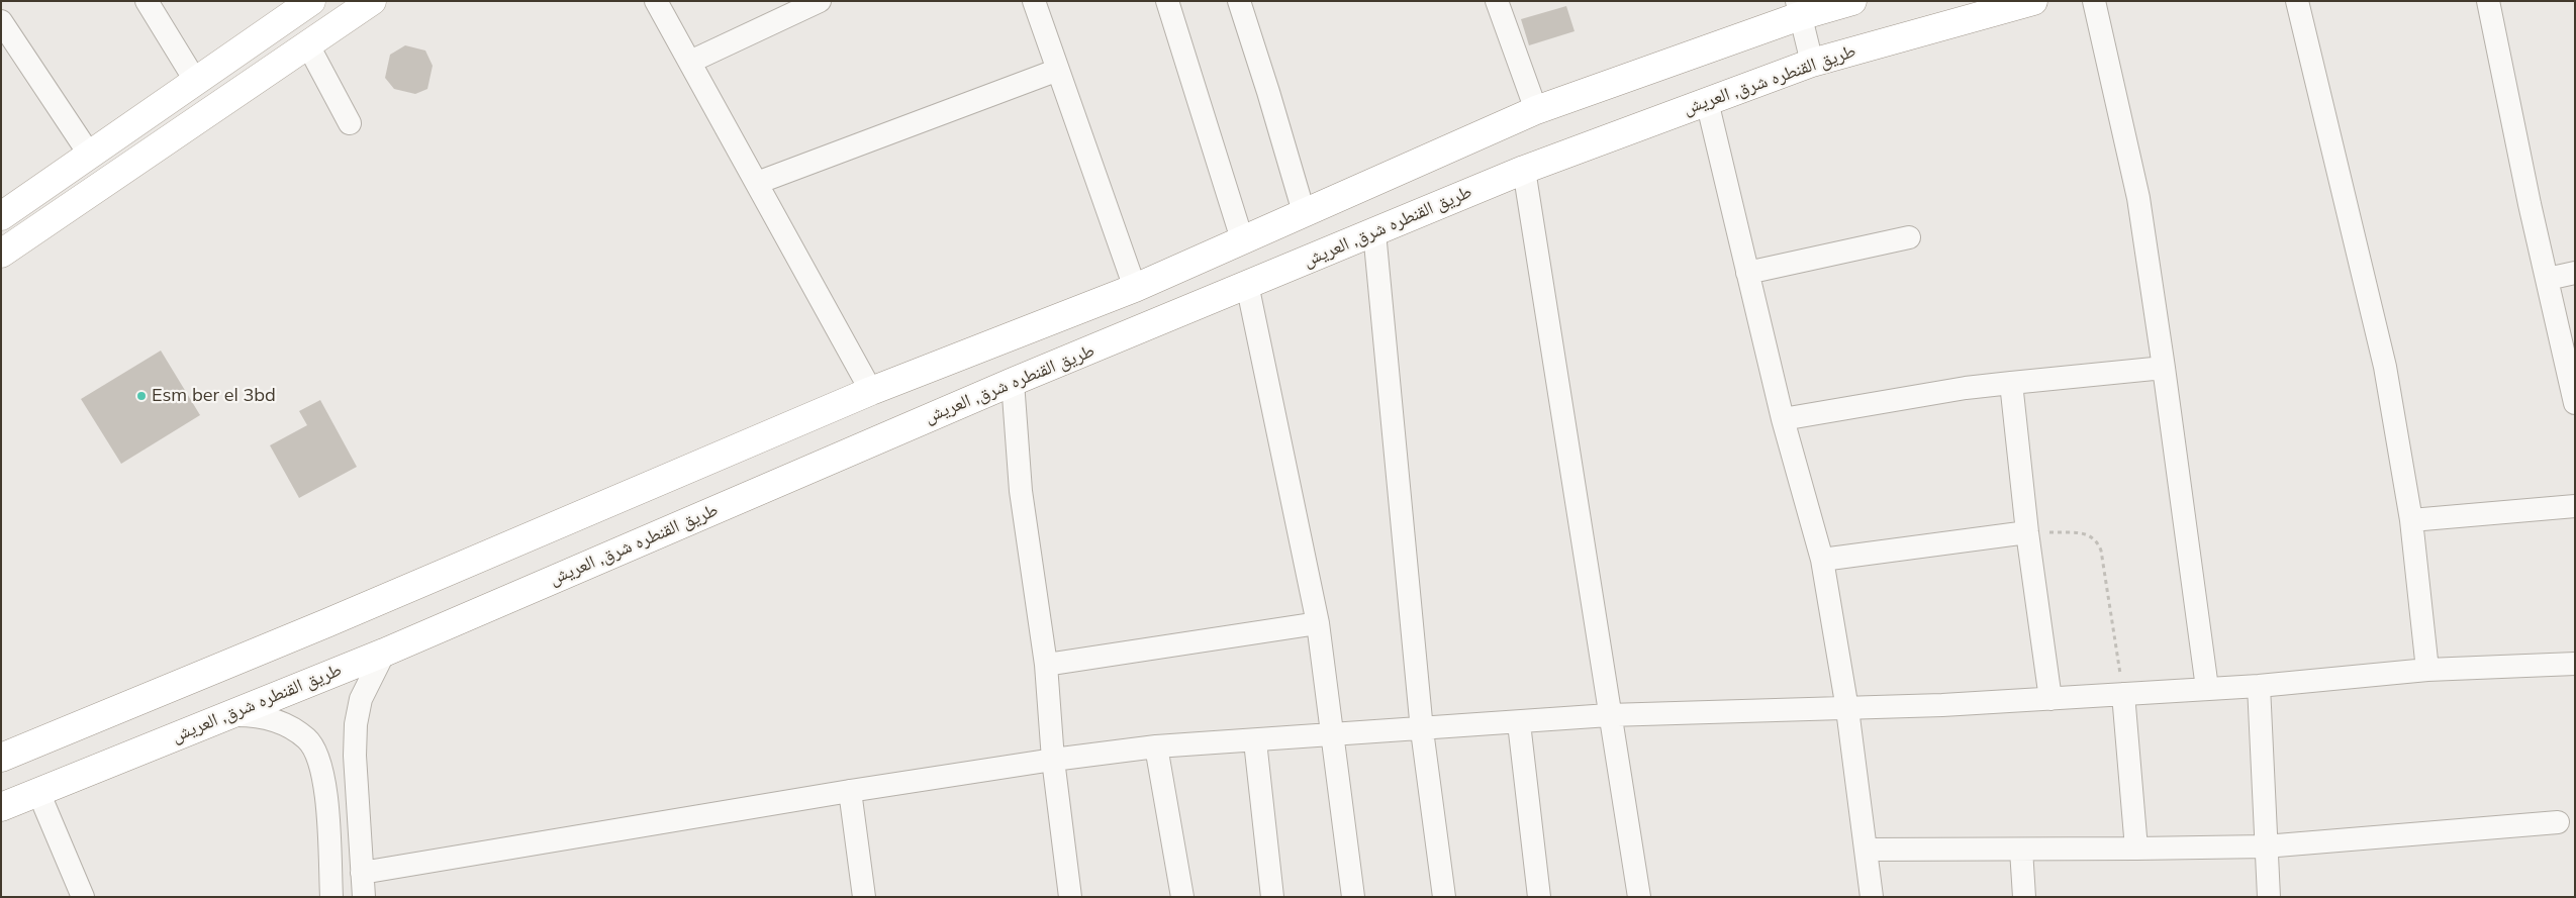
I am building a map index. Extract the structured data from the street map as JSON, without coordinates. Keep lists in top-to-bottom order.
{
  "streets": {
    "main road": ["طريق القنطره شرق, العريش"]
  },
  "places": ["Esm ber el 3bd"]
}
